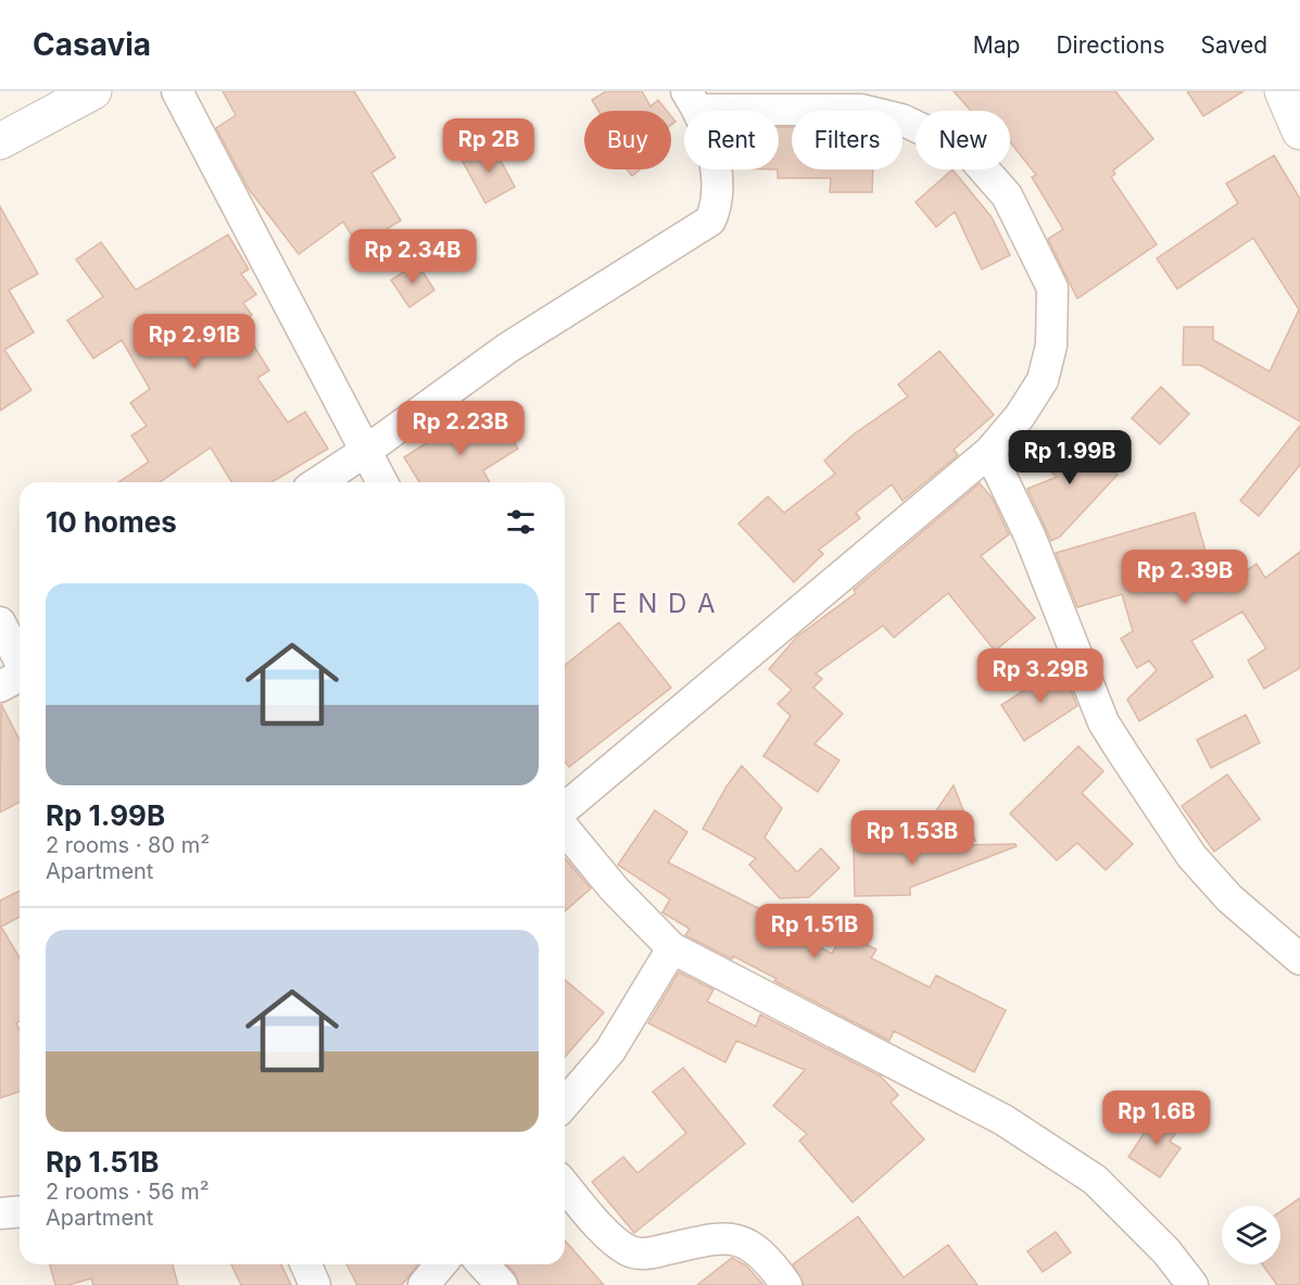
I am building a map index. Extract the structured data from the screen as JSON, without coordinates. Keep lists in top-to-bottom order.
{
  "districts": ["T E N D A"],
  "page": {
    "header": "Casavia",
    "nav": ["Map", "Directions", "Saved"],
    "chip": [
      "Buy",
      "Rent",
      "Filters",
      "New"
    ],
    "price": [
      "Rp 2B",
      "Rp 2.34B",
      "Rp 2.91B",
      "Rp 2.23B",
      "Rp 1.99B",
      "Rp 2.39B",
      "Rp 3.29B",
      "Rp 1.53B",
      "Rp 1.51B",
      "Rp 1.6B"
    ],
    "heading": "10 homes",
    "list": [
      {
        "name": "Rp 1.99B",
        "note": "2 rooms · 80 m² · Apartment"
      },
      {
        "name": "Rp 1.51B",
        "note": "2 rooms · 56 m² · Apartment"
      }
    ]
  }
}
